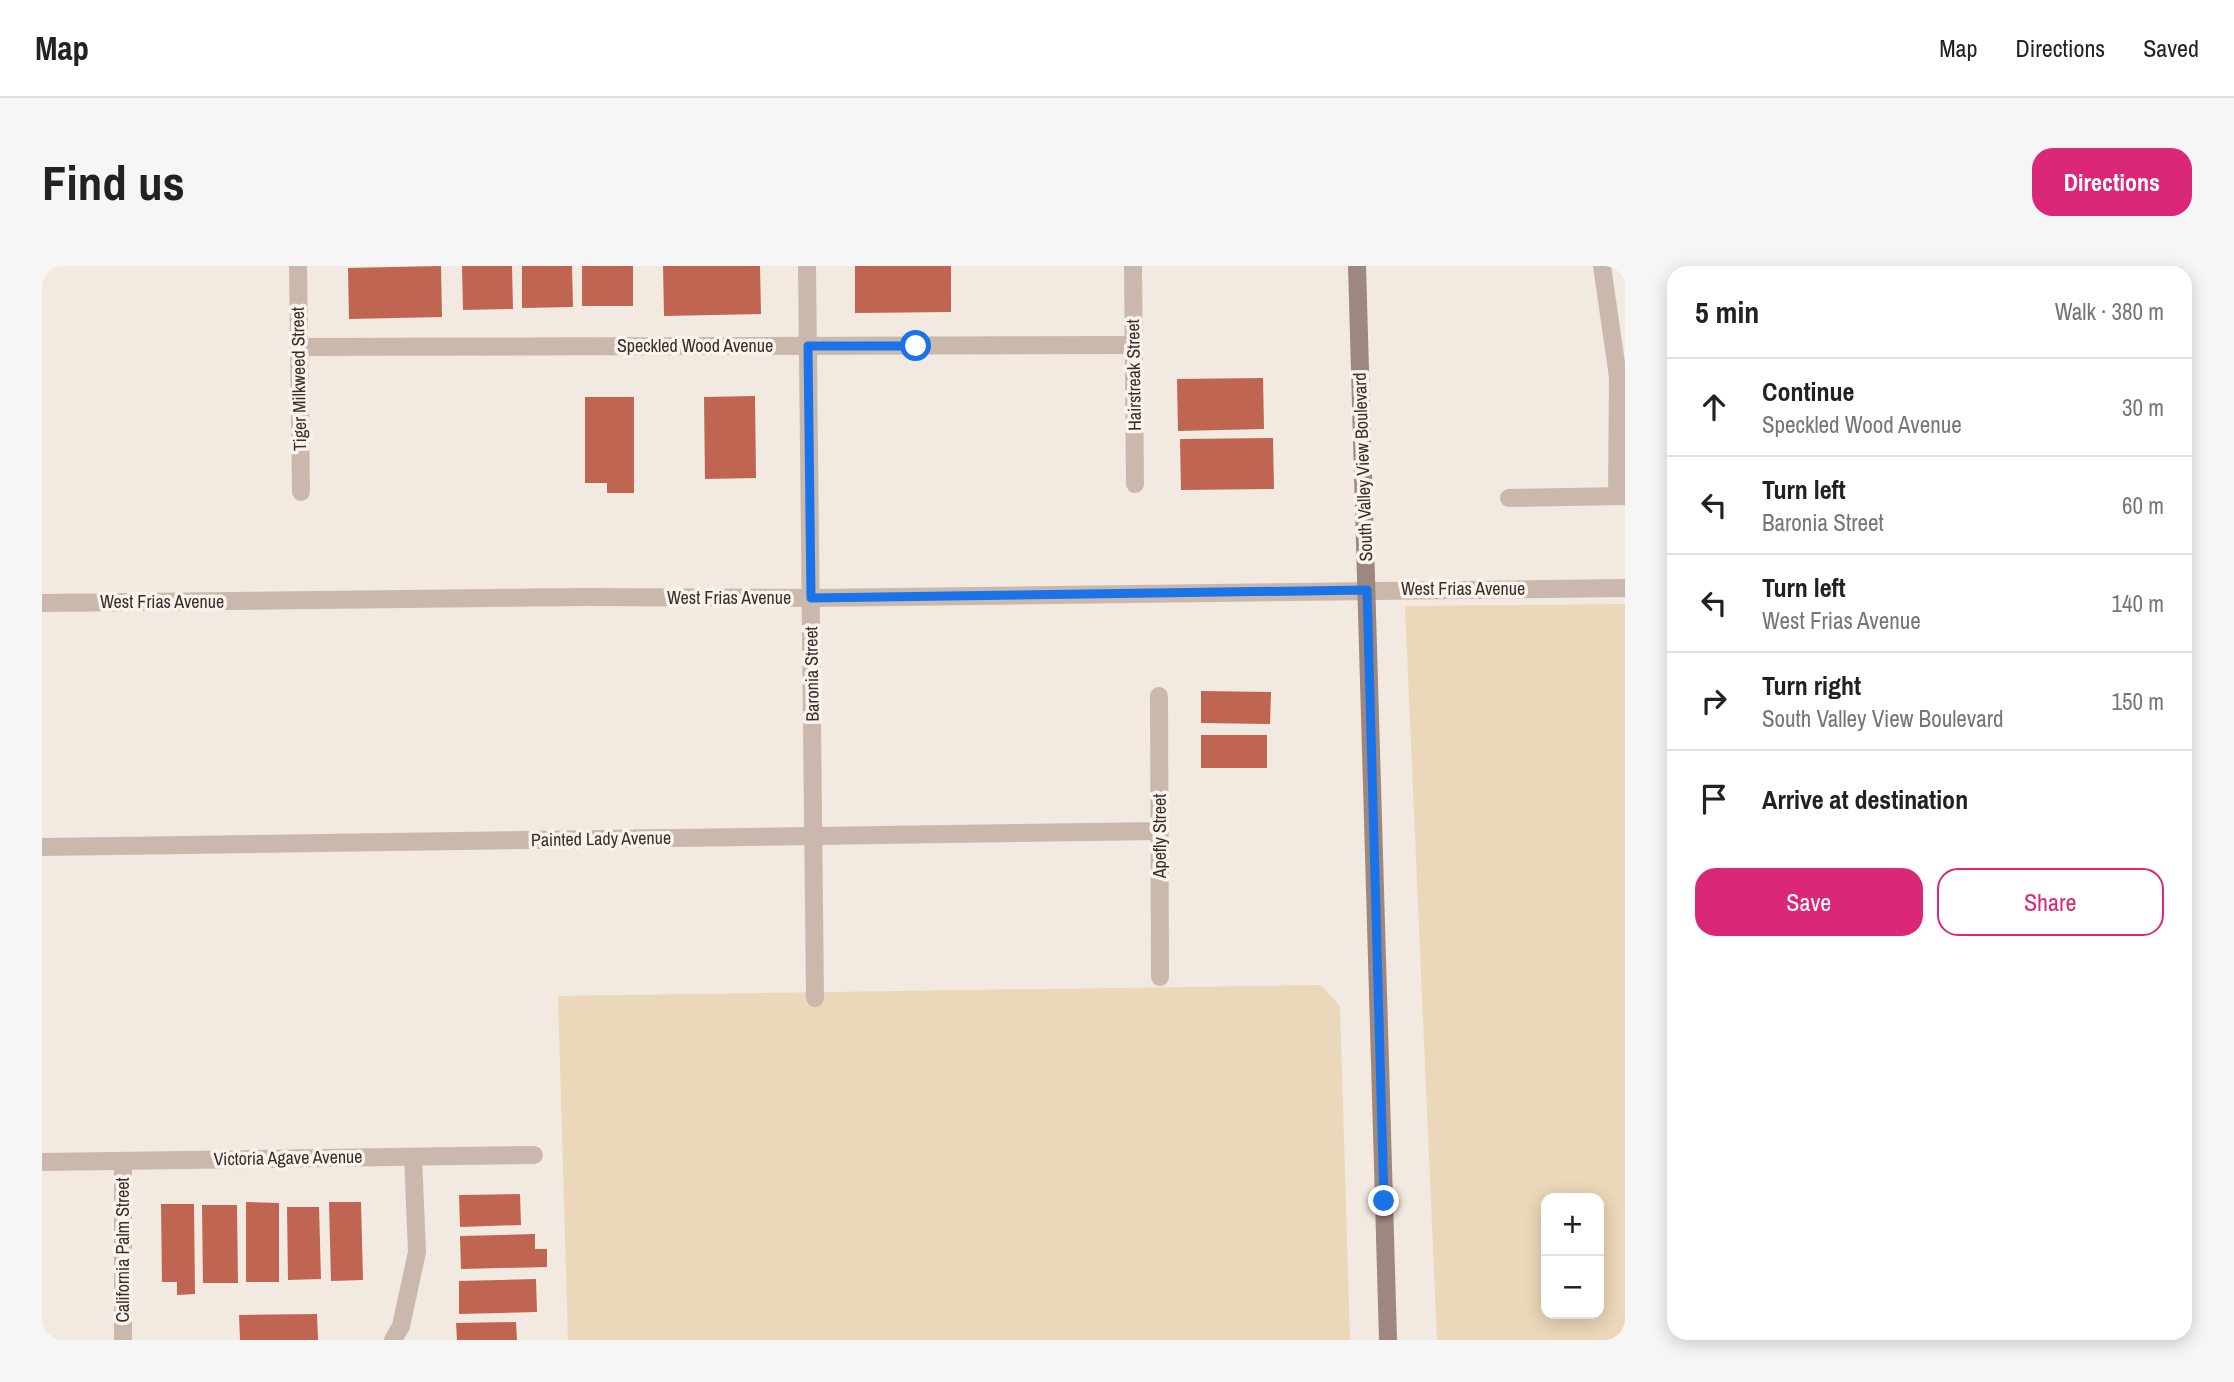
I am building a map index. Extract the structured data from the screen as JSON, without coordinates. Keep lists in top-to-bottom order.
{
  "streets": {
    "main road": ["South Valley View Boulevard"],
    "street": [
      "Speckled Wood Avenue",
      "Hairstreak Street",
      "Tiger Milkweed Street",
      "West Frias Avenue",
      "Baronia Street",
      "Apefly Street",
      "Painted Lady Avenue",
      "Victoria Agave Avenue",
      "California Palm Street"
    ]
  },
  "crossings": [
    ["Speckled Wood Avenue", "Hairstreak Street"],
    ["Speckled Wood Avenue", "Tiger Milkweed Street"],
    ["Speckled Wood Avenue", "Baronia Street"],
    ["South Valley View Boulevard", "West Frias Avenue"],
    ["West Frias Avenue", "Baronia Street"],
    ["Baronia Street", "Painted Lady Avenue"],
    ["Apefly Street", "Painted Lady Avenue"],
    ["Victoria Agave Avenue", "California Palm Street"]
  ],
  "page": {
    "header": "Map",
    "nav": ["Map", "Directions", "Saved"],
    "buttons": [
      "Directions",
      ["Save", "Share"]
    ],
    "title": "Find us",
    "heading": ["5 min", "Walk · 380 m"],
    "list": [
      ["Continue", "Speckled Wood Avenue", "30 m"],
      ["Turn left", "Baronia Street", "60 m"],
      ["Turn left", "West Frias Avenue", "140 m"],
      ["Turn right", "South Valley View Boulevard", "150 m"],
      "Arrive at destination"
    ],
    "map_buttons": ["+", "−"]
  }
}
